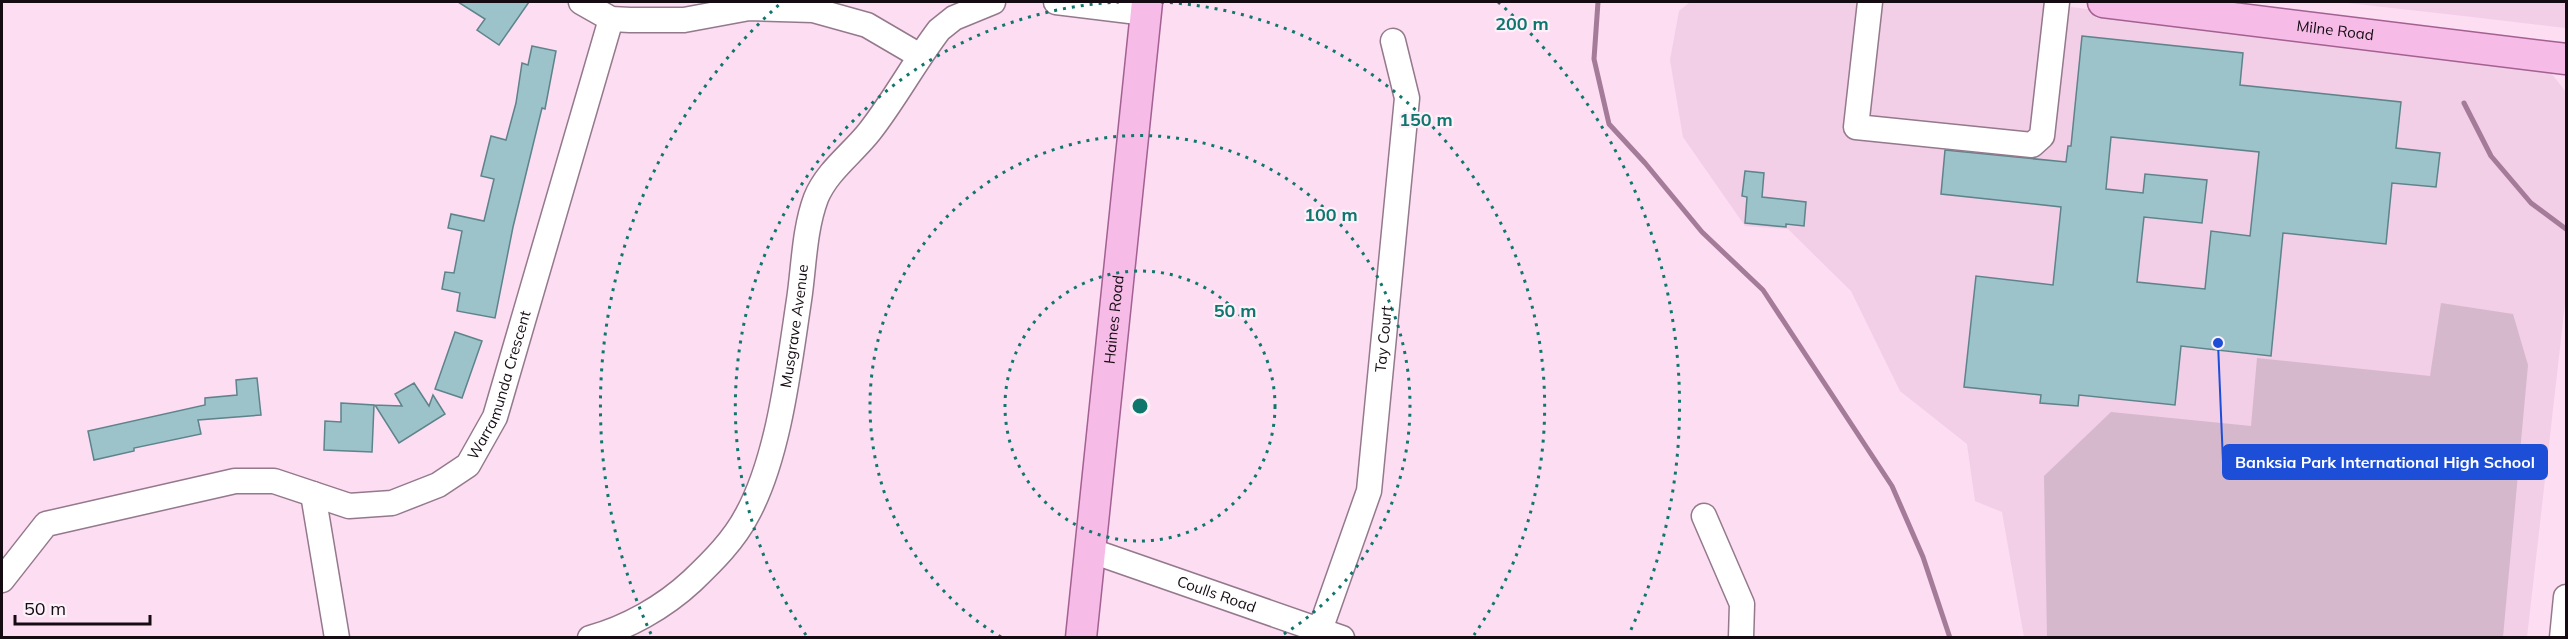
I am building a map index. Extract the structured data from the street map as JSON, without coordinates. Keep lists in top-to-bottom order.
{
  "streets": {
    "main road": ["Milne Road", "Haines Road"],
    "street": [
      "Musgrave Avenue",
      "Tay Court",
      "Warramunda Crescent",
      "Coulls Road"
    ]
  },
  "crossings": [
    ["Haines Road", "Coulls Road"],
    ["Tay Court", "Coulls Road"]
  ],
  "places": ["Banksia Park International High School"],
  "scale_bar": "50 m",
  "rings": [
    "200 m",
    "150 m",
    "100 m",
    "50 m"
  ]
}
